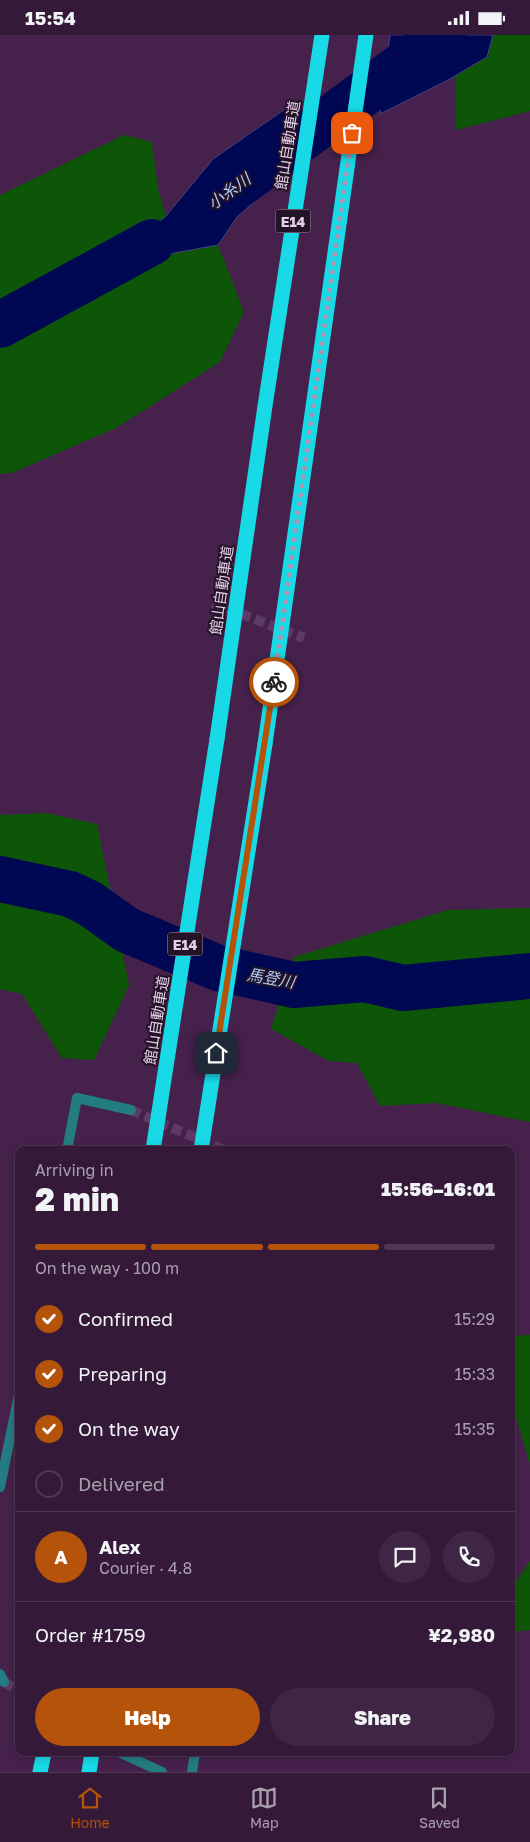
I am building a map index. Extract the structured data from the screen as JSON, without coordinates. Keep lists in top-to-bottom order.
{
  "streets": {
    "highway": ["館山自動車道", "E14"]
  },
  "water": ["小糸川", "馬登川"],
  "page": {
    "status": "15:54",
    "heading": ["2 min", "Arriving in", "15:56–16:01"],
    "panel": [
      "Alex",
      "Courier · 4.8",
      "Order #1759",
      "¥2,980"
    ],
    "bar": "On the way · 100 m",
    "list": [
      ["Confirmed", "15:29"],
      ["Preparing", "15:33"],
      ["On the way", "15:35"],
      "Delivered"
    ],
    "round": "A",
    "buttons": ["Help", "Share"],
    "tabs": ["Home", "Map", "Saved"]
  }
}
